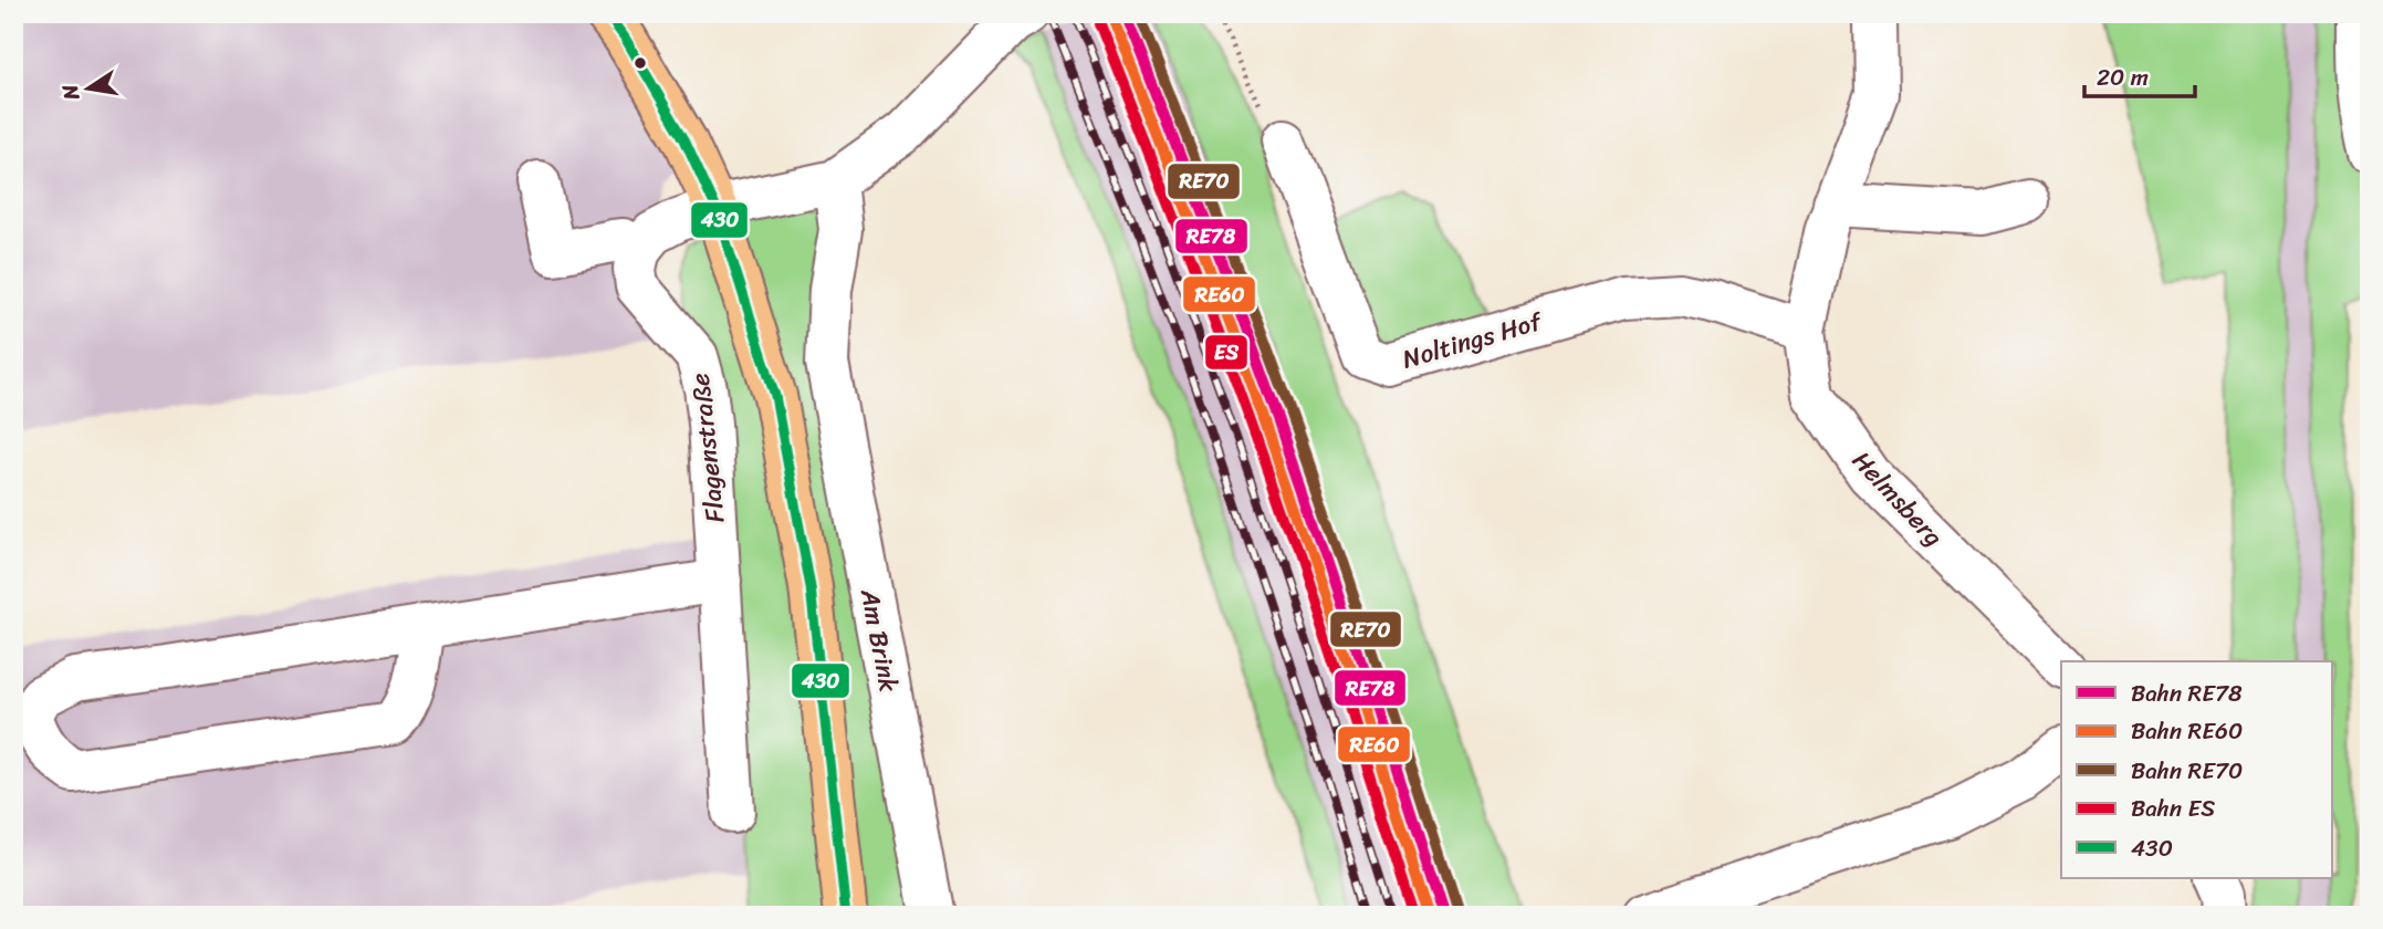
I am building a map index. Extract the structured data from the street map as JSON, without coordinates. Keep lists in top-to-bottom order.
{
  "streets": {
    "street": [
      "Noltings Hof",
      "Flagenstraße",
      "Helmsberg",
      "Am Brink"
    ]
  },
  "crossings": [
    ["Noltings Hof", "Helmsberg"]
  ],
  "lines": [
    "rail line RE78",
    "rail line RE70",
    "transit line 430",
    "rail line RE60",
    "rail line ES"
  ],
  "legend": [
    "Bahn RE78",
    "Bahn RE60",
    "Bahn RE70",
    "Bahn ES",
    "430"
  ],
  "scale_bar": "20 m",
  "north": "left"
}
